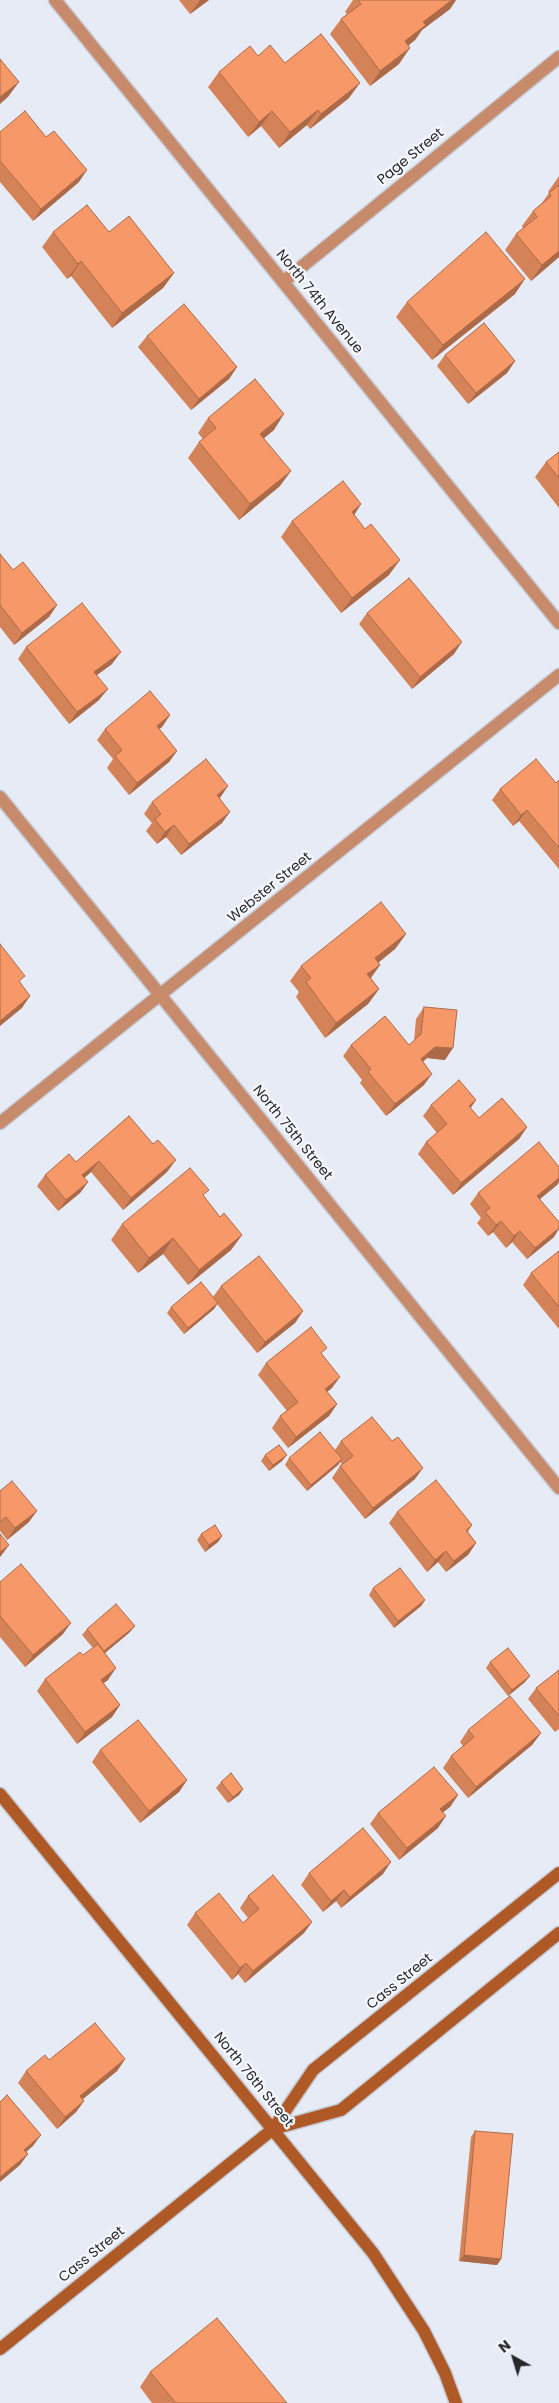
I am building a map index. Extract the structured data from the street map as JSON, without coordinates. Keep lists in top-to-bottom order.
{
  "streets": {
    "main road": ["Cass Street", "North 76th Street"],
    "street": [
      "Page Street",
      "North 74th Avenue",
      "Webster Street",
      "North 75th Street"
    ]
  },
  "crossings": [
    ["Page Street", "North 74th Avenue"],
    ["Webster Street", "North 75th Street"],
    ["Cass Street", "North 76th Street"]
  ],
  "north": "top left"
}
